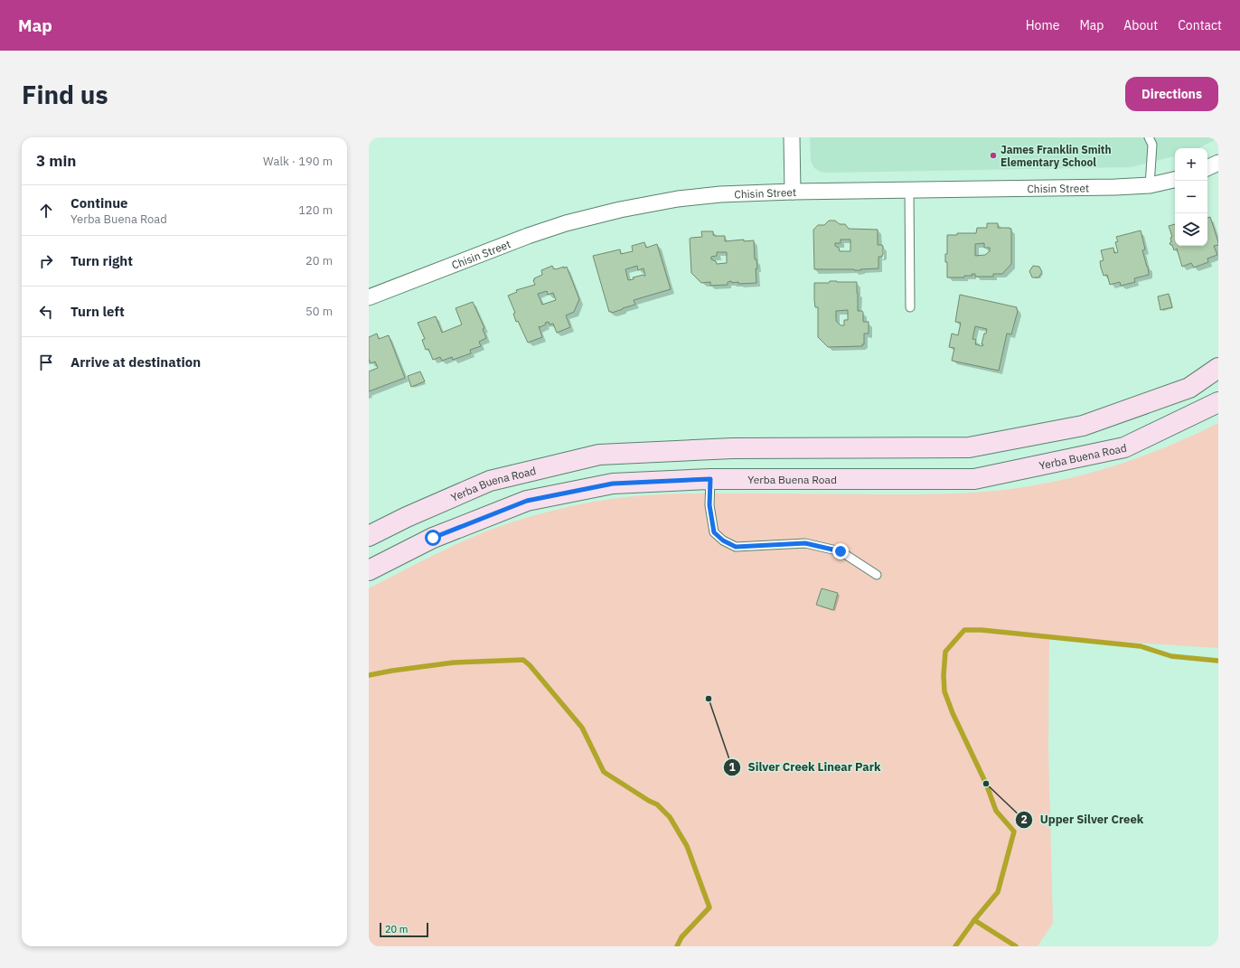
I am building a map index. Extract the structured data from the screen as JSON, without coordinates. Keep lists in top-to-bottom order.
{
  "streets": {
    "main road": ["Yerba Buena Road"],
    "street": ["Chisin Street"]
  },
  "places": ["James Franklin Smith Elementary School", "Silver Creek Linear Park", "Upper Silver Creek"],
  "scale_bar": "20 m",
  "page": {
    "header": "Map",
    "nav": [
      "Home",
      "Map",
      "About",
      "Contact"
    ],
    "buttons": "Directions",
    "title": "Find us",
    "heading": ["3 min", "Walk · 190 m"],
    "map_buttons": ["+", "−"],
    "list": [
      ["Continue", "Yerba Buena Road", "120 m"],
      ["Turn right", "20 m"],
      ["Turn left", "50 m"],
      "Arrive at destination"
    ],
    "scale": "20 m"
  }
}
